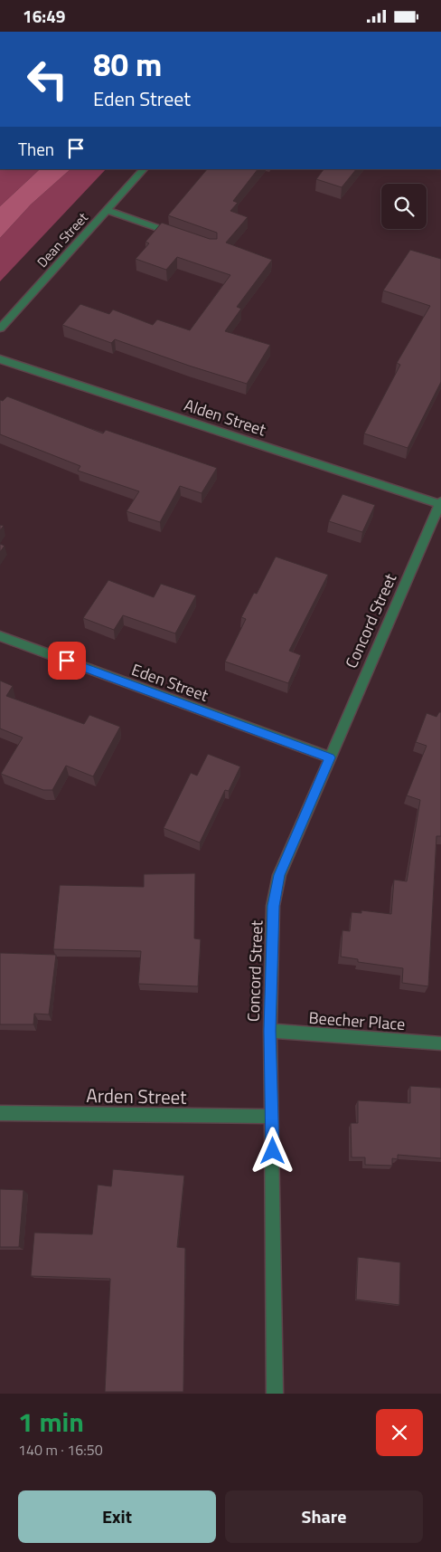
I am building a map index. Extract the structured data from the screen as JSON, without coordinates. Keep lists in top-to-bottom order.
{
  "streets": {
    "street": [
      "Dean Street",
      "Alden Street",
      "Concord Street",
      "Eden Street",
      "Beecher Place",
      "Arden Street"
    ]
  },
  "crossings": [
    ["Alden Street", "Concord Street"],
    ["Concord Street", "Eden Street"],
    ["Concord Street", "Beecher Place"],
    ["Concord Street", "Arden Street"]
  ],
  "page": {
    "status": "16:49",
    "turn": ["80 m", "Eden Street"],
    "then": "Then",
    "heading": ["1 min", "140 m · 16:50"],
    "buttons": ["Exit", "Share"]
  }
}
